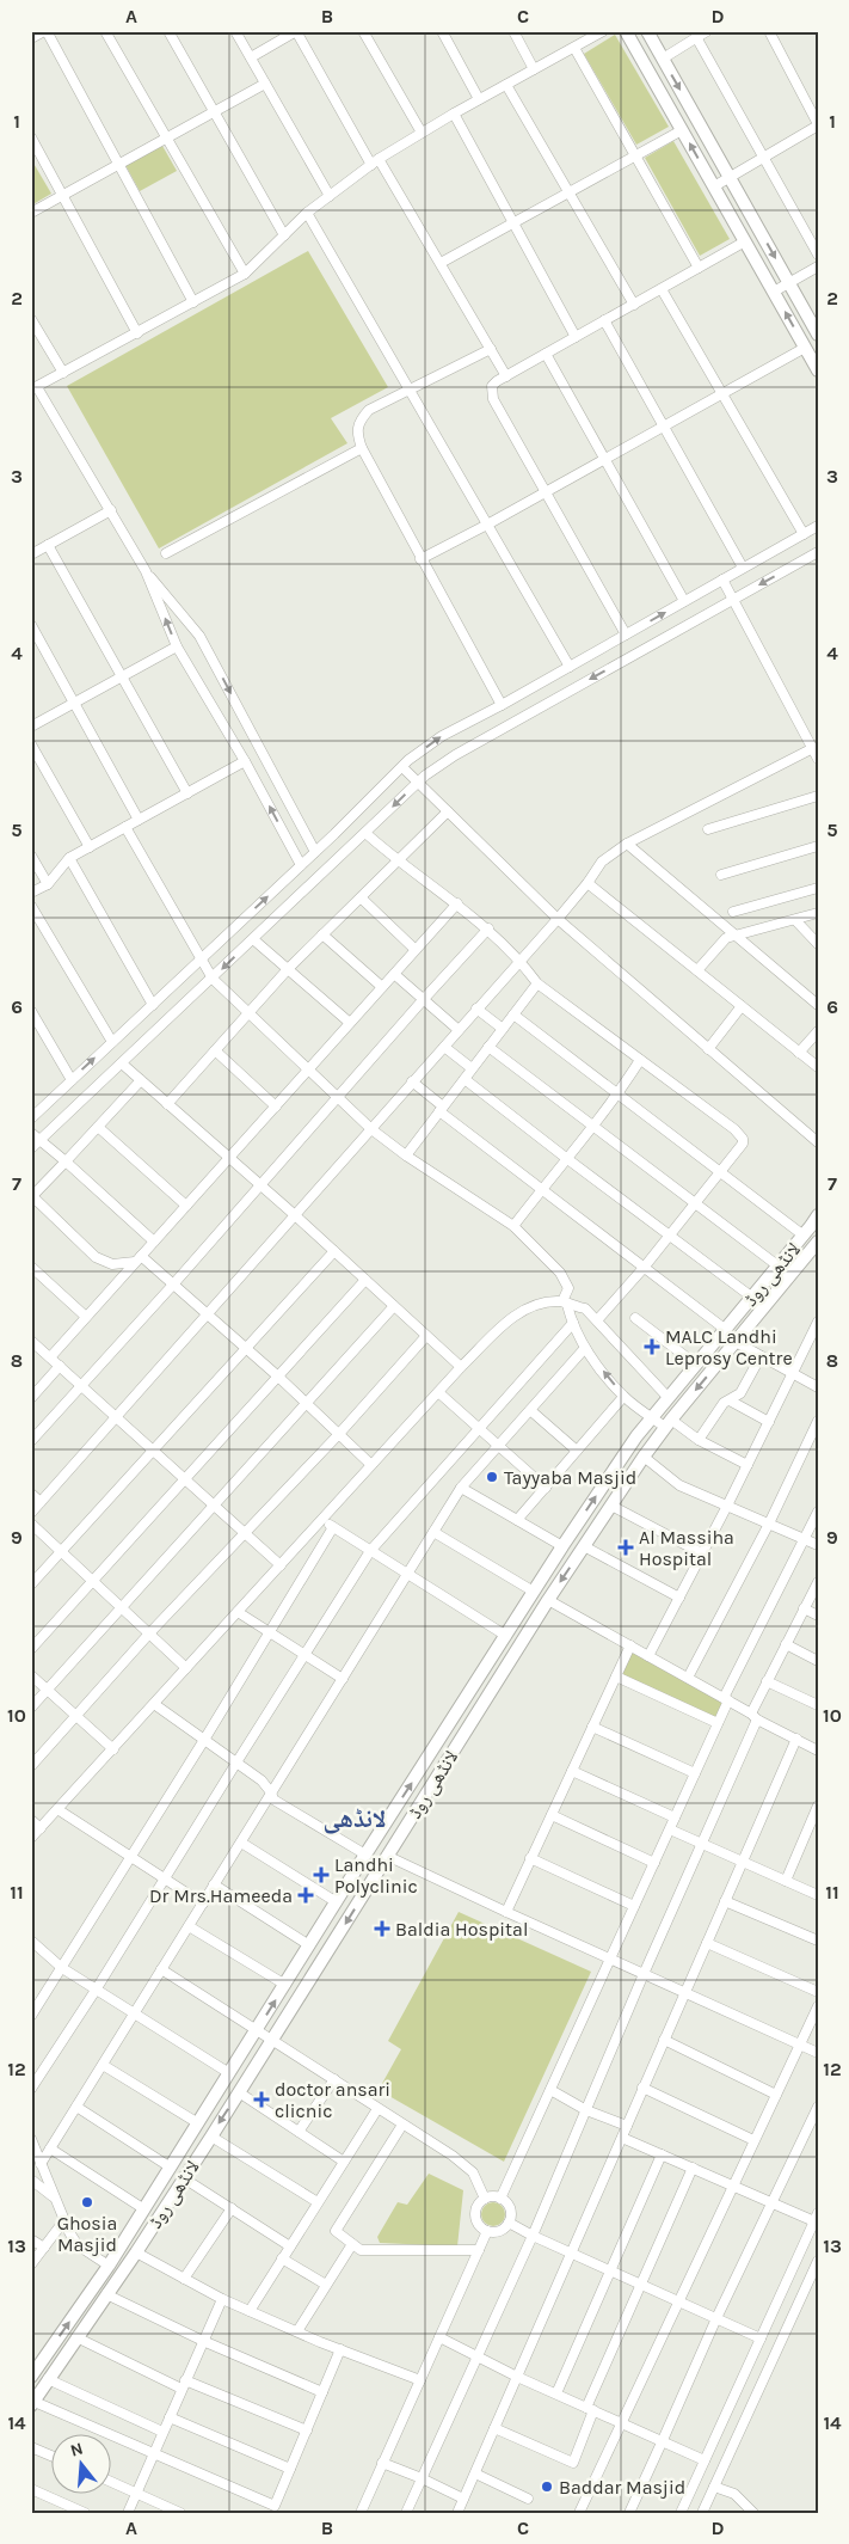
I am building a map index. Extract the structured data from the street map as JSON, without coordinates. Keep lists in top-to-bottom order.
{
  "streets": {
    "main road": ["لانڈھی روڈ"]
  },
  "districts": ["لانڈھی"],
  "places": {
    "health": [
      "MALC Landhi Leprosy Centre",
      "Al Massiha Hospital",
      "Landhi Polyclinic",
      "Dr Mrs.Hameeda",
      "Baldia Hospital",
      "doctor ansari clicnic"
    ],
    "other": ["Tayyaba Masjid", "Ghosia Masjid", "Baddar Masjid"]
  },
  "north": "top",
  "grid": {
    "columns": [
      "A",
      "B",
      "C",
      "D"
    ],
    "rows": [
      "1",
      "2",
      "3",
      "4",
      "5",
      "6",
      "7",
      "8",
      "9",
      "10",
      "11",
      "12",
      "13",
      "14"
    ]
  }
}
